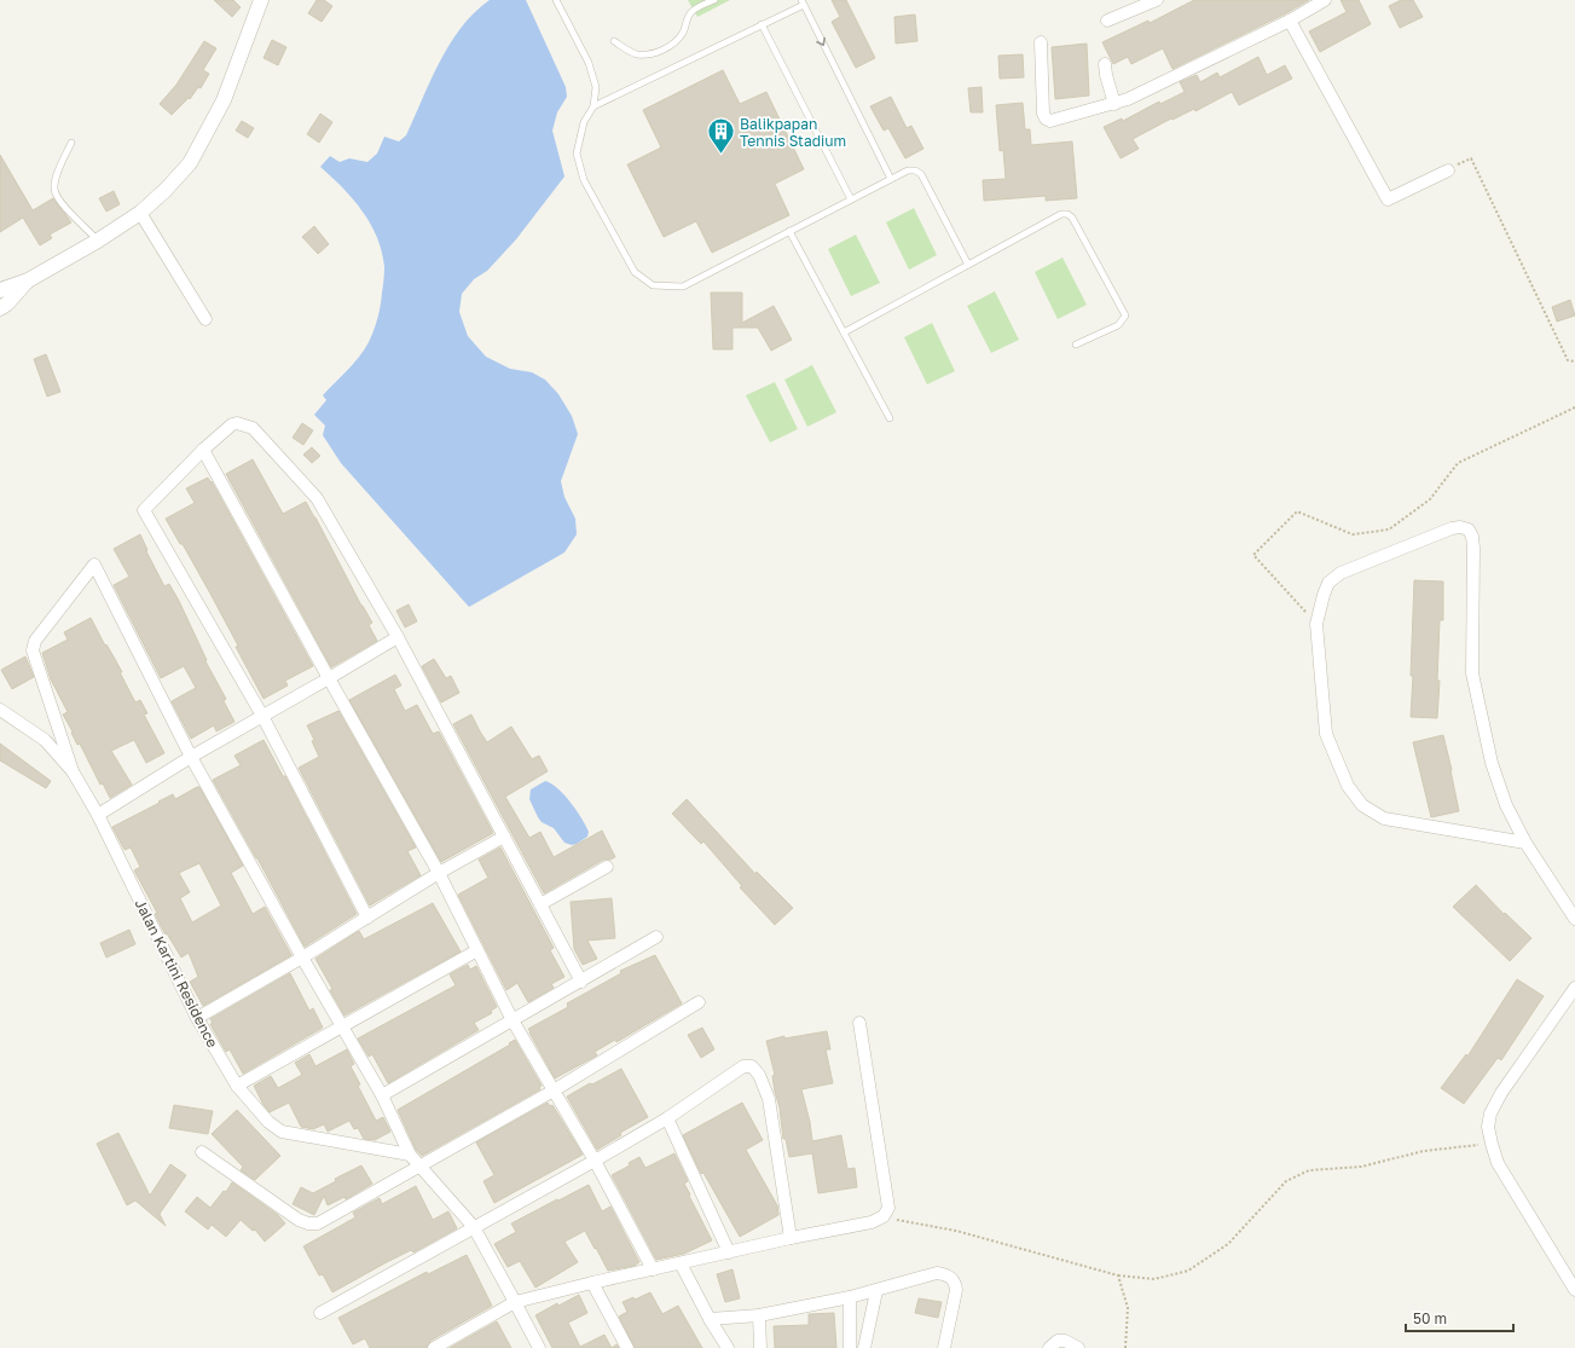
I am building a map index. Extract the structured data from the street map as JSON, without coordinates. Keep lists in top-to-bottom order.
{
  "streets": {
    "street": ["Jalan Kartini Residence"]
  },
  "places": {
    "building": ["Balikpapan Tennis Stadium"]
  },
  "scale_bar": "50 m"
}
